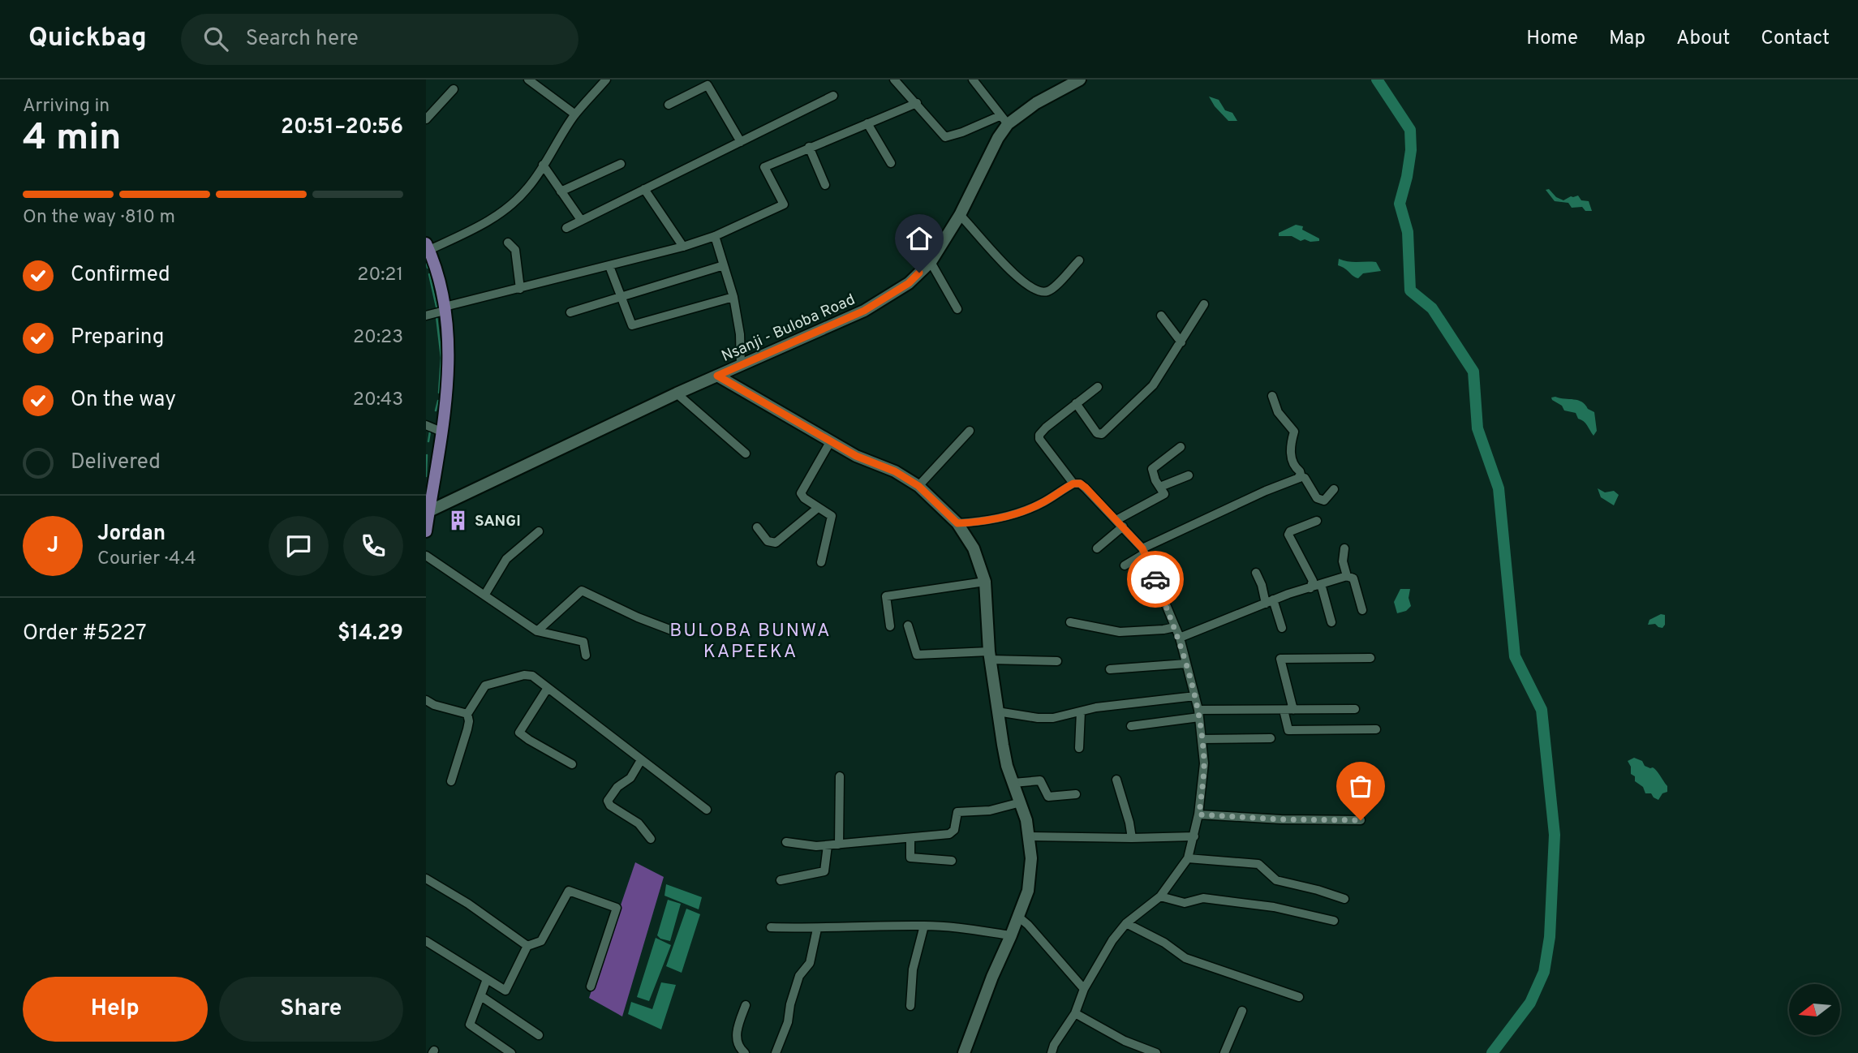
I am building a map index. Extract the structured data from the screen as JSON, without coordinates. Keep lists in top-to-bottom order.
{
  "streets": {
    "street": ["Nsanji - Buloba Road"]
  },
  "districts": ["BULOBA BUNWA KAPEEKA"],
  "places": {
    "building": ["SANGI"]
  },
  "north": "left",
  "page": {
    "header": "Quickbag",
    "search": "Search here",
    "nav": [
      "Home",
      "Map",
      "About",
      "Contact"
    ],
    "heading": ["4 min", "Arriving in", "20:51–20:56"],
    "panel": [
      "Jordan",
      "Courier · 4.4",
      "Order #5227",
      "$14.29"
    ],
    "bar": "On the way · 810 m",
    "list": [
      ["Confirmed", "20:21"],
      ["Preparing", "20:23"],
      ["On the way", "20:43"],
      "Delivered"
    ],
    "round": "J",
    "buttons": ["Help", "Share"]
  }
}
